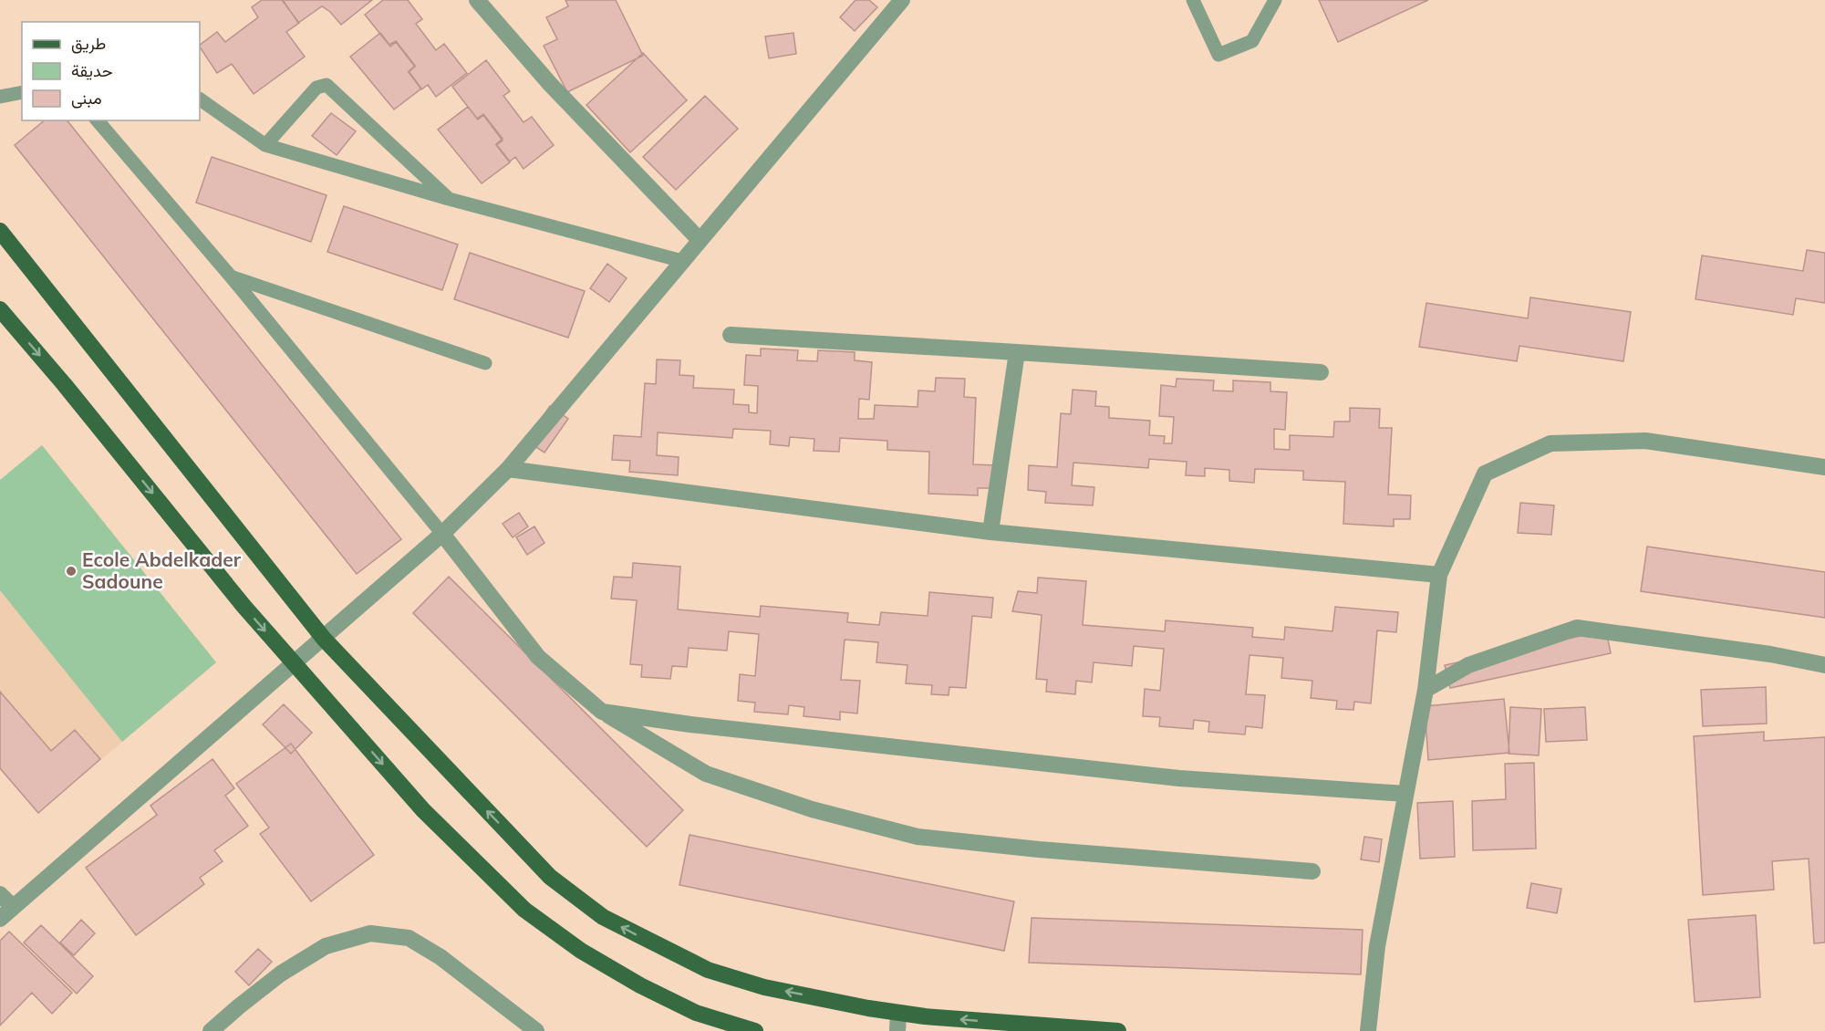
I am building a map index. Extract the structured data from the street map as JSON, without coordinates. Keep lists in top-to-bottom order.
{
  "places": ["Ecole Abdelkader Sadoune"],
  "legend": ["طريق", "حديقة", "مبنى"]
}
